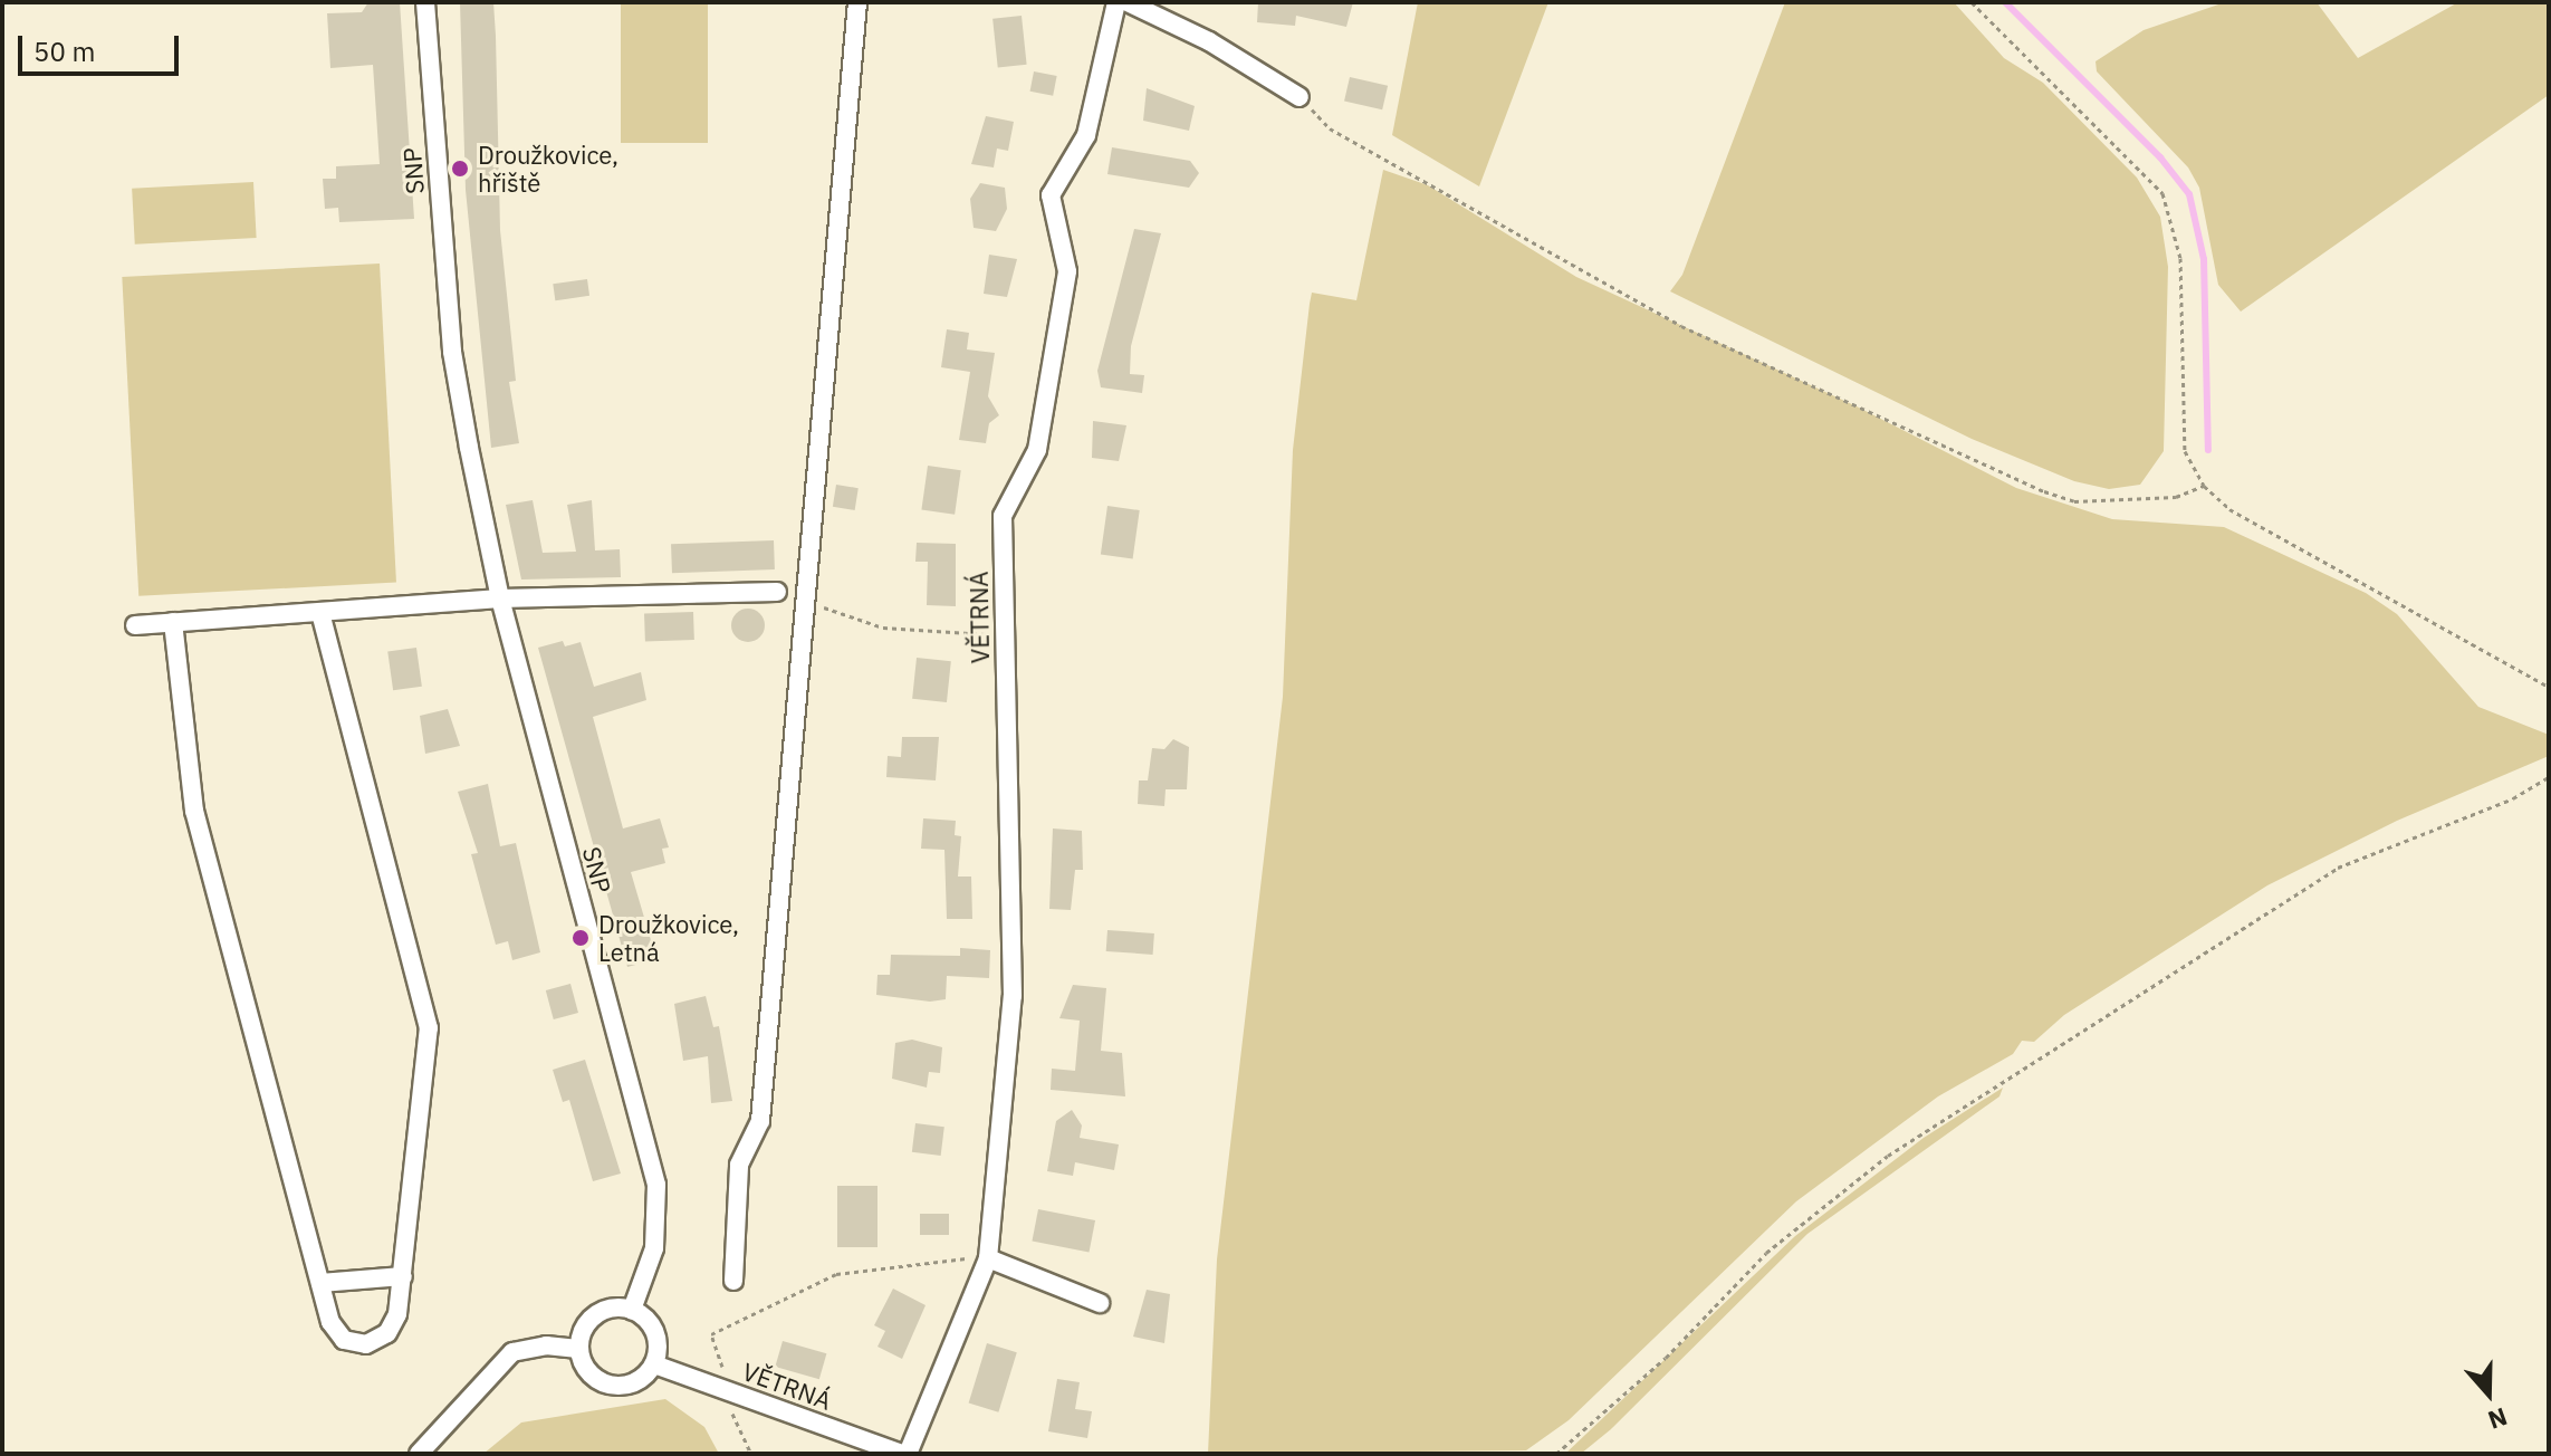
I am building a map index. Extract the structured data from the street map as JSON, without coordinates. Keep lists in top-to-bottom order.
{
  "streets": {
    "street": ["SNP", "VĚTRNÁ"]
  },
  "crossings": [
    ["SNP", "VĚTRNÁ"]
  ],
  "places": ["Droužkovice, hřiště", "Droužkovice, Letná"],
  "scale_bar": "50 m",
  "north": "bottom"
}
